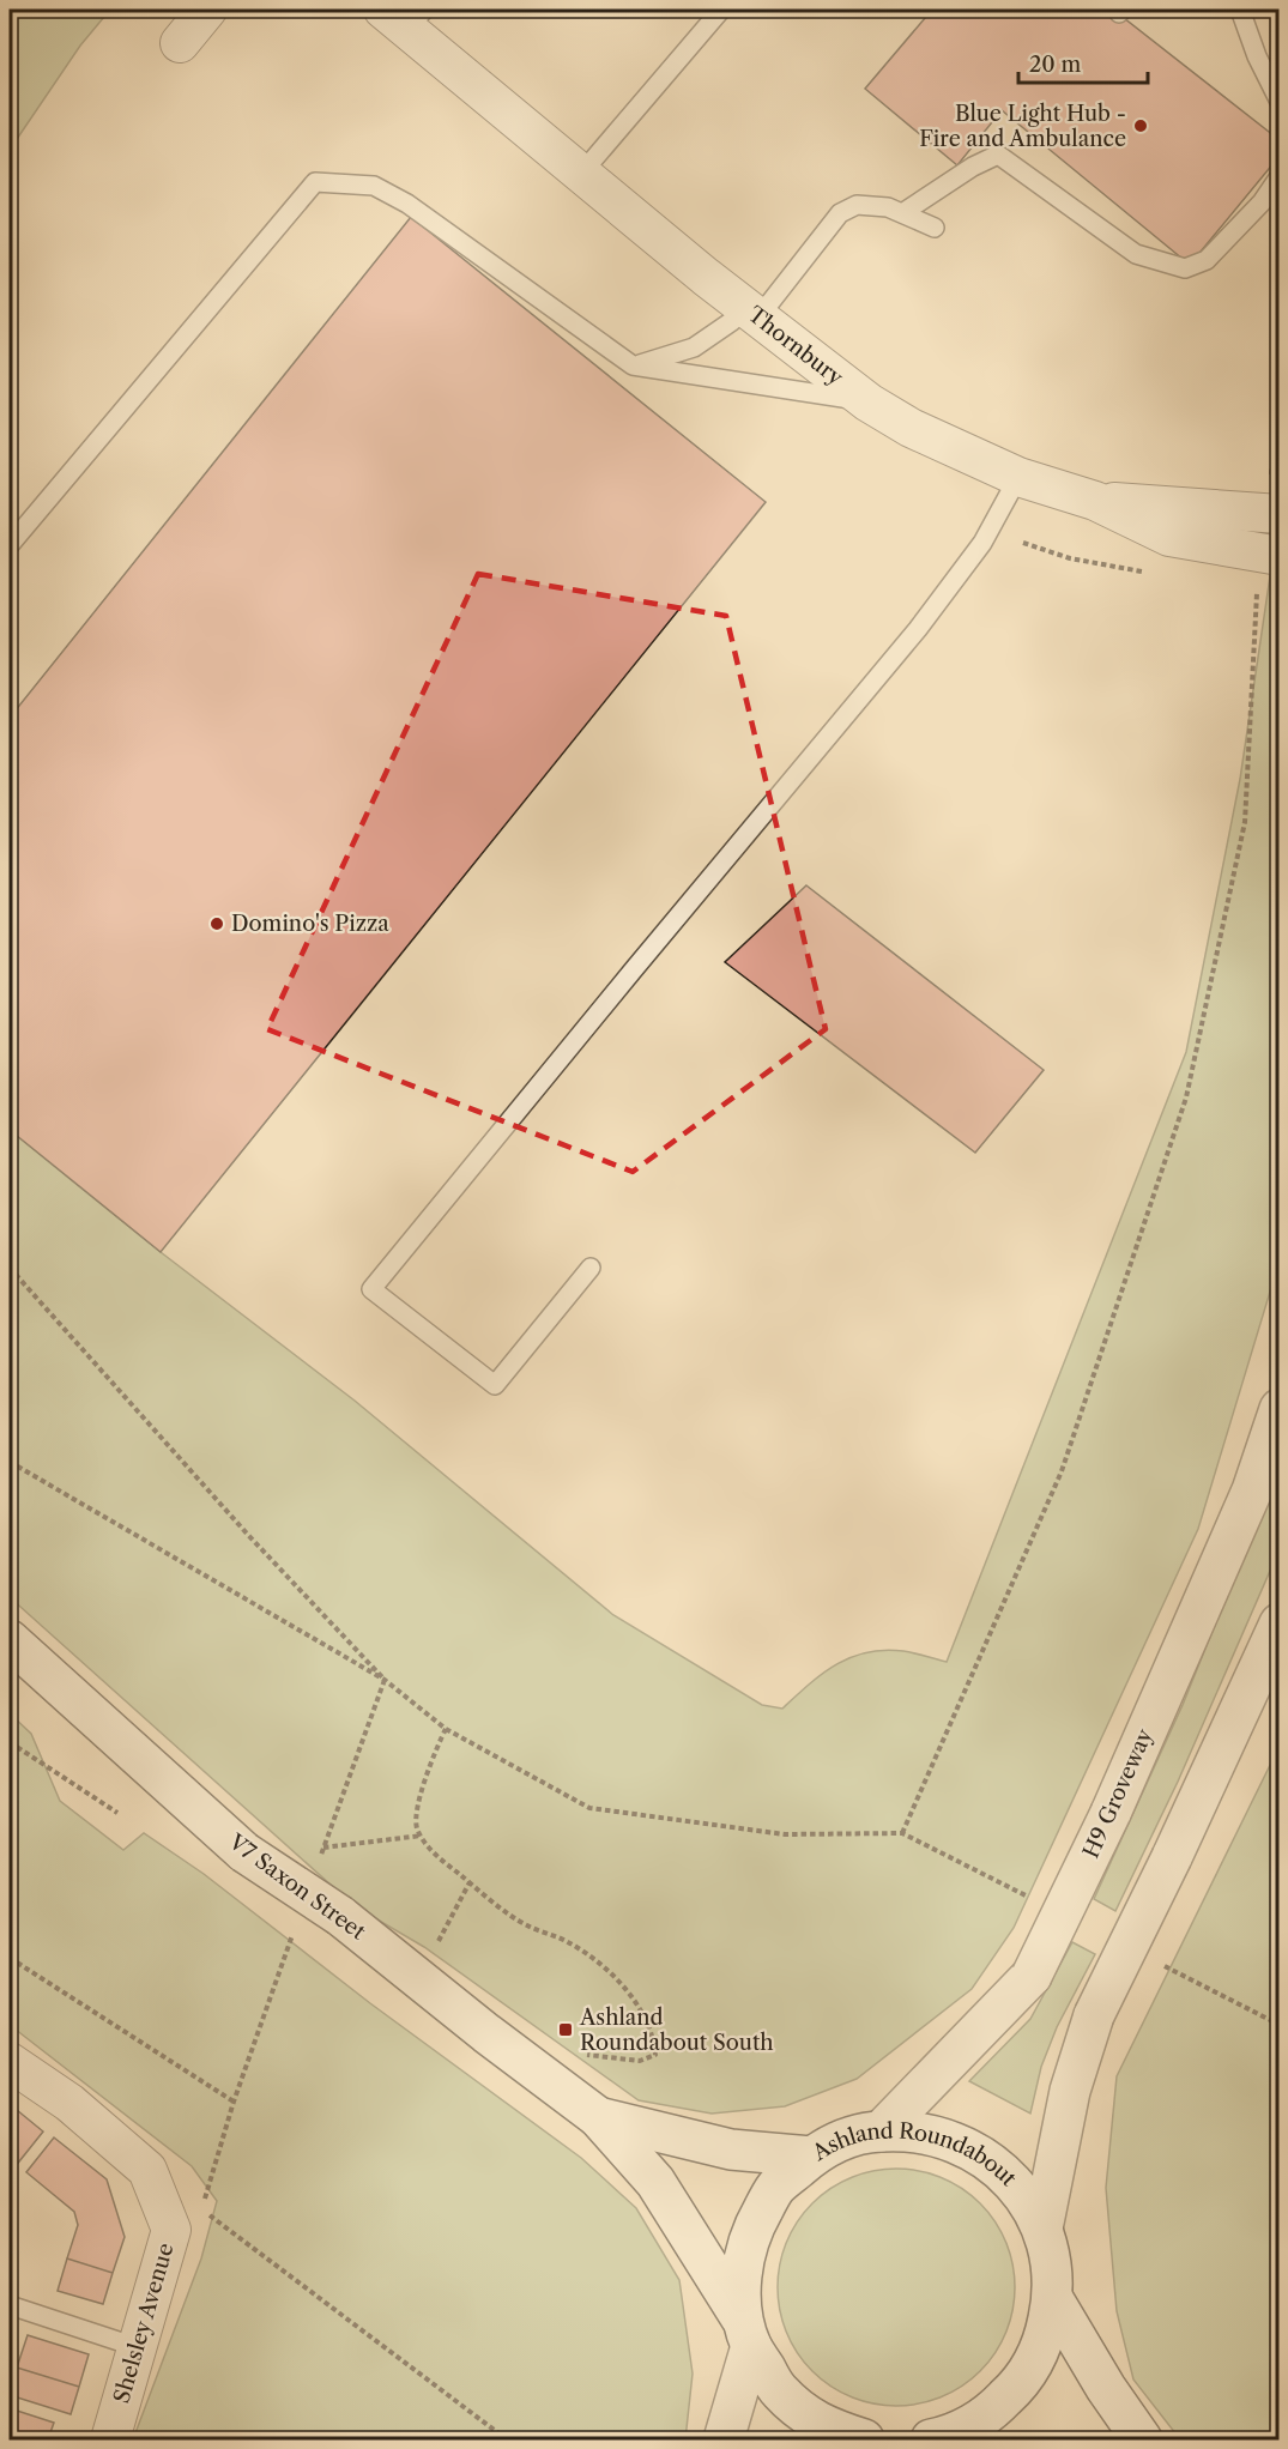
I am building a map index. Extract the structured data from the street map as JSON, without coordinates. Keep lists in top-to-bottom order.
{
  "streets": {
    "main road": ["H9 Groveway", "V7 Saxon Street", "Ashland Roundabout"],
    "street": ["Thornbury", "Shelsley Avenue"]
  },
  "crossings": [
    ["H9 Groveway", "Ashland Roundabout"],
    ["V7 Saxon Street", "Ashland Roundabout"]
  ],
  "places": {
    "other": ["Blue Light Hub - Fire and Ambulance", "Domino's Pizza"],
    "transit": ["Ashland Roundabout South"]
  },
  "scale_bar": "20 m"
}
